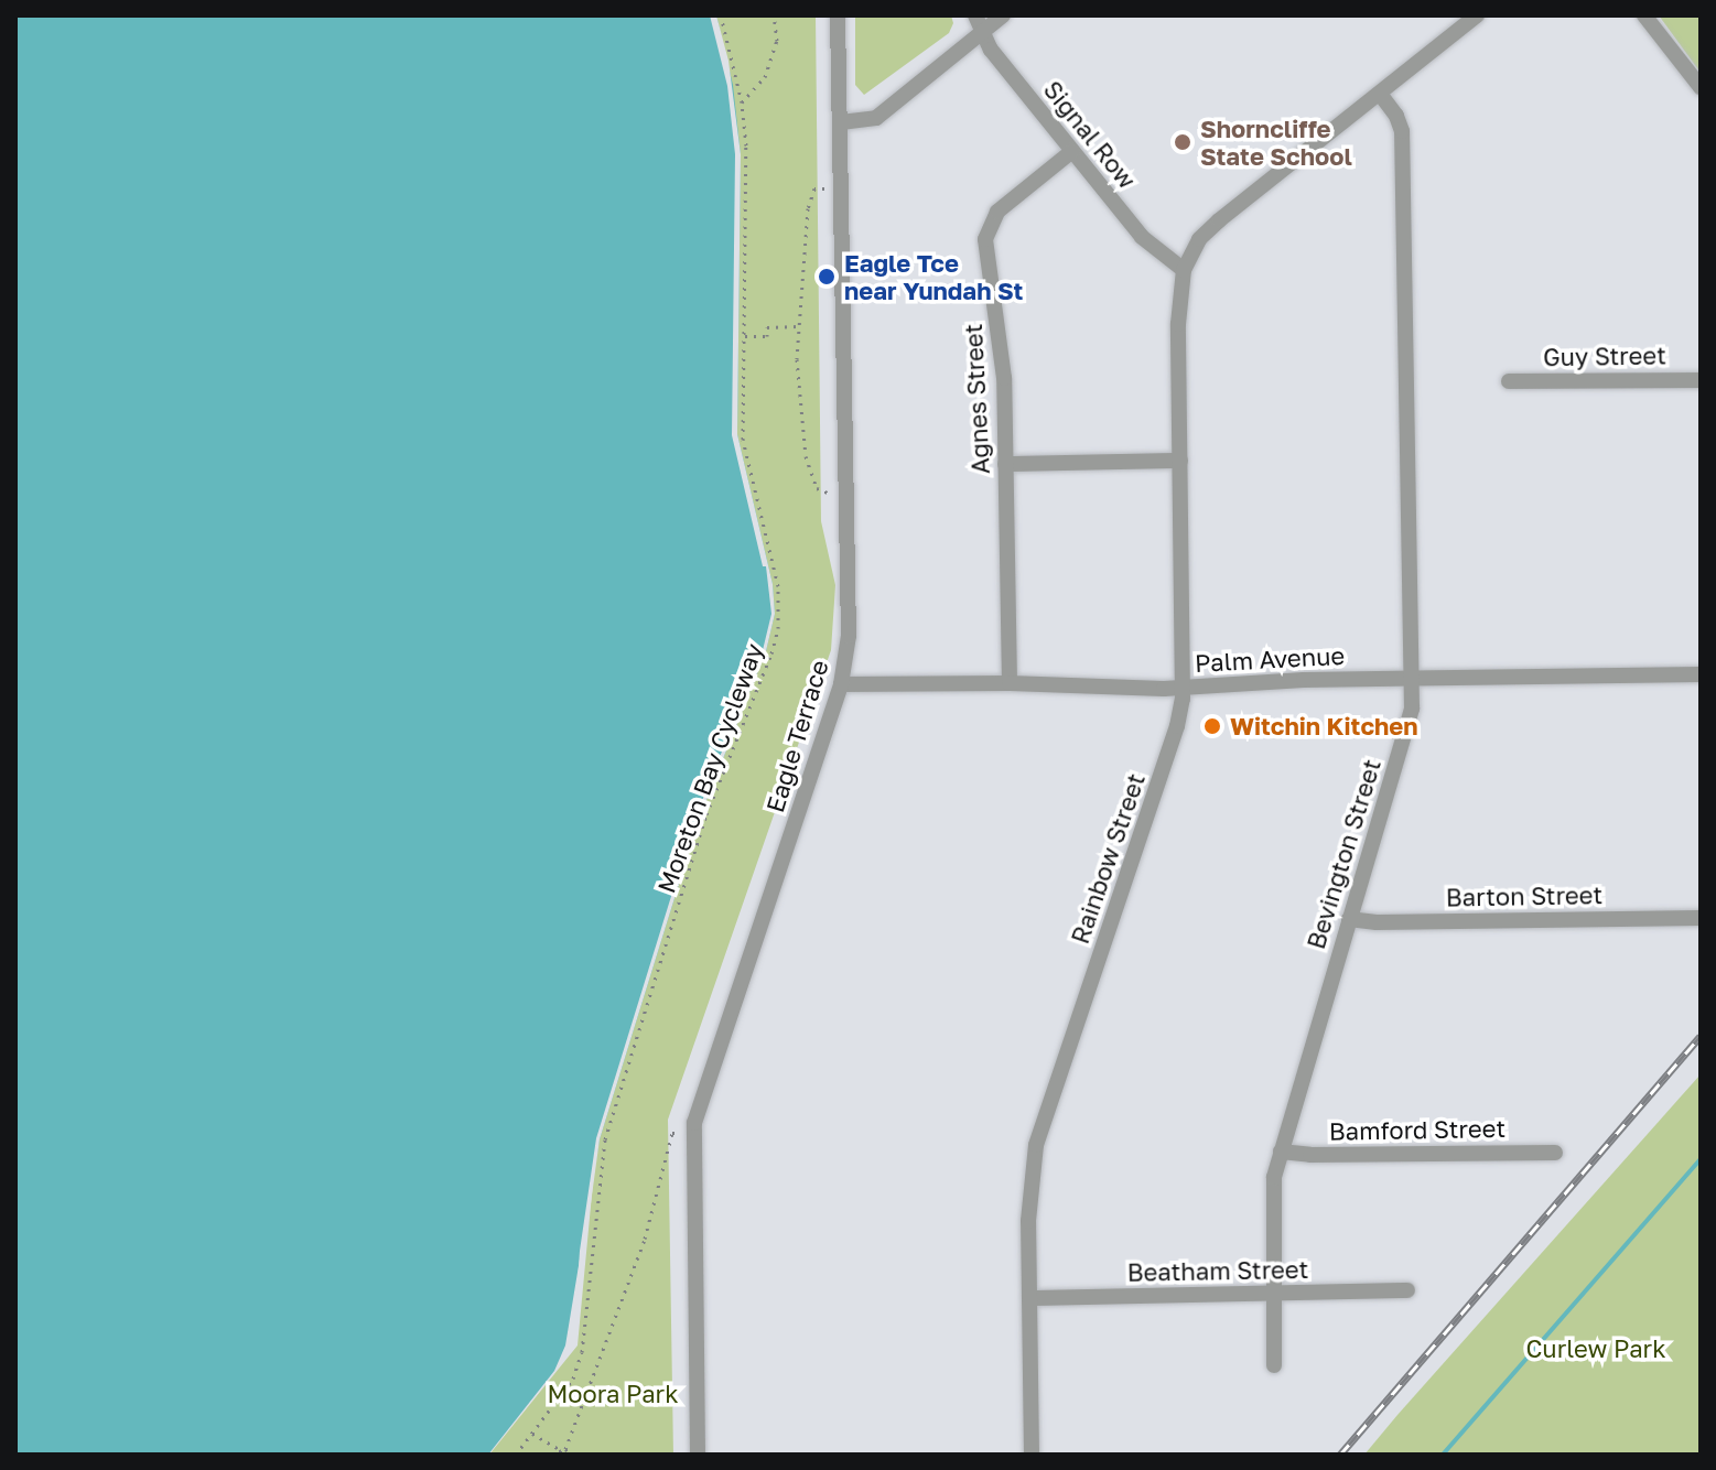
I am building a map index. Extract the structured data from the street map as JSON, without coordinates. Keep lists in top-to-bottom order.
{
  "streets": {
    "street": [
      "Signal Row",
      "Guy Street",
      "Agnes Street",
      "Palm Avenue",
      "Eagle Terrace",
      "Bevington Street",
      "Rainbow Street",
      "Barton Street",
      "Bamford Street",
      "Beatham Street"
    ],
    "path": ["Moreton Bay Cycleway"]
  },
  "crossings": [
    ["Signal Row", "Agnes Street"],
    ["Signal Row", "Rainbow Street"],
    ["Agnes Street", "Palm Avenue"],
    ["Palm Avenue", "Eagle Terrace"],
    ["Palm Avenue", "Bevington Street"],
    ["Palm Avenue", "Rainbow Street"],
    ["Bevington Street", "Barton Street"],
    ["Bevington Street", "Bamford Street"],
    ["Bevington Street", "Beatham Street"],
    ["Rainbow Street", "Beatham Street"]
  ],
  "parks": ["Curlew Park", "Moora Park"],
  "places": ["Shorncliffe State School", "Eagle Tce near Yundah St", "Witchin Kitchen"]
}
